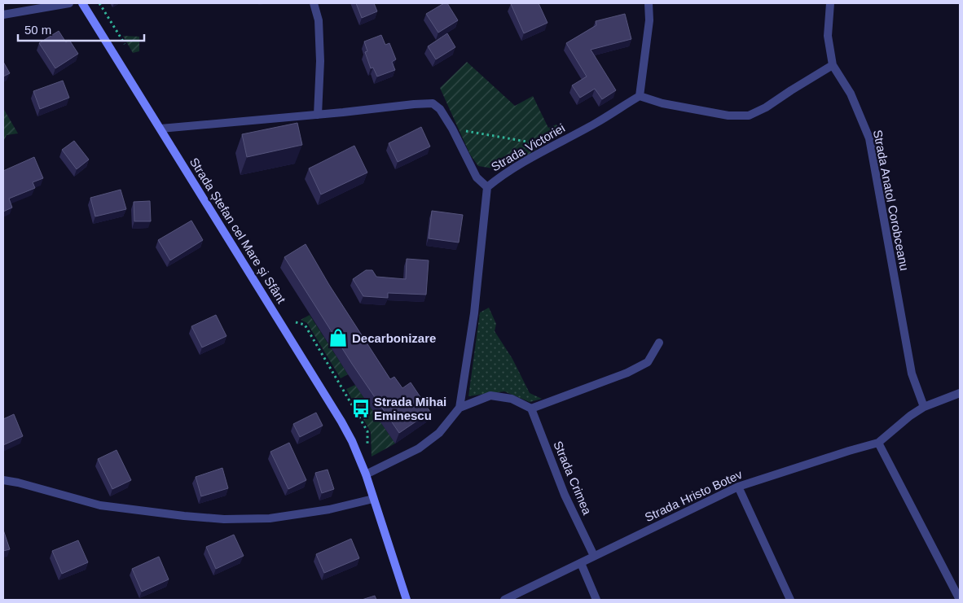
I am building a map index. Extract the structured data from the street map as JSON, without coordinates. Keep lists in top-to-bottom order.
{
  "streets": {
    "main road": ["Strada Ștefan cel Mare și Sfânt"],
    "street": [
      "Strada Victoriei",
      "Strada Anatol Corobceanu",
      "Strada Crimea",
      "Strada Hristo Botev"
    ]
  },
  "crossings": [
    ["Strada Victoriei", "Strada Ștefan cel Mare și Sfânt"],
    ["Strada Anatol Corobceanu", "Strada Hristo Botev"],
    ["Strada Crimea", "Strada Hristo Botev"]
  ],
  "places": {
    "shop": ["Decarbonizare"],
    "bus stop": ["Strada Mihai Eminescu"]
  },
  "scale_bar": "50 m"
}
